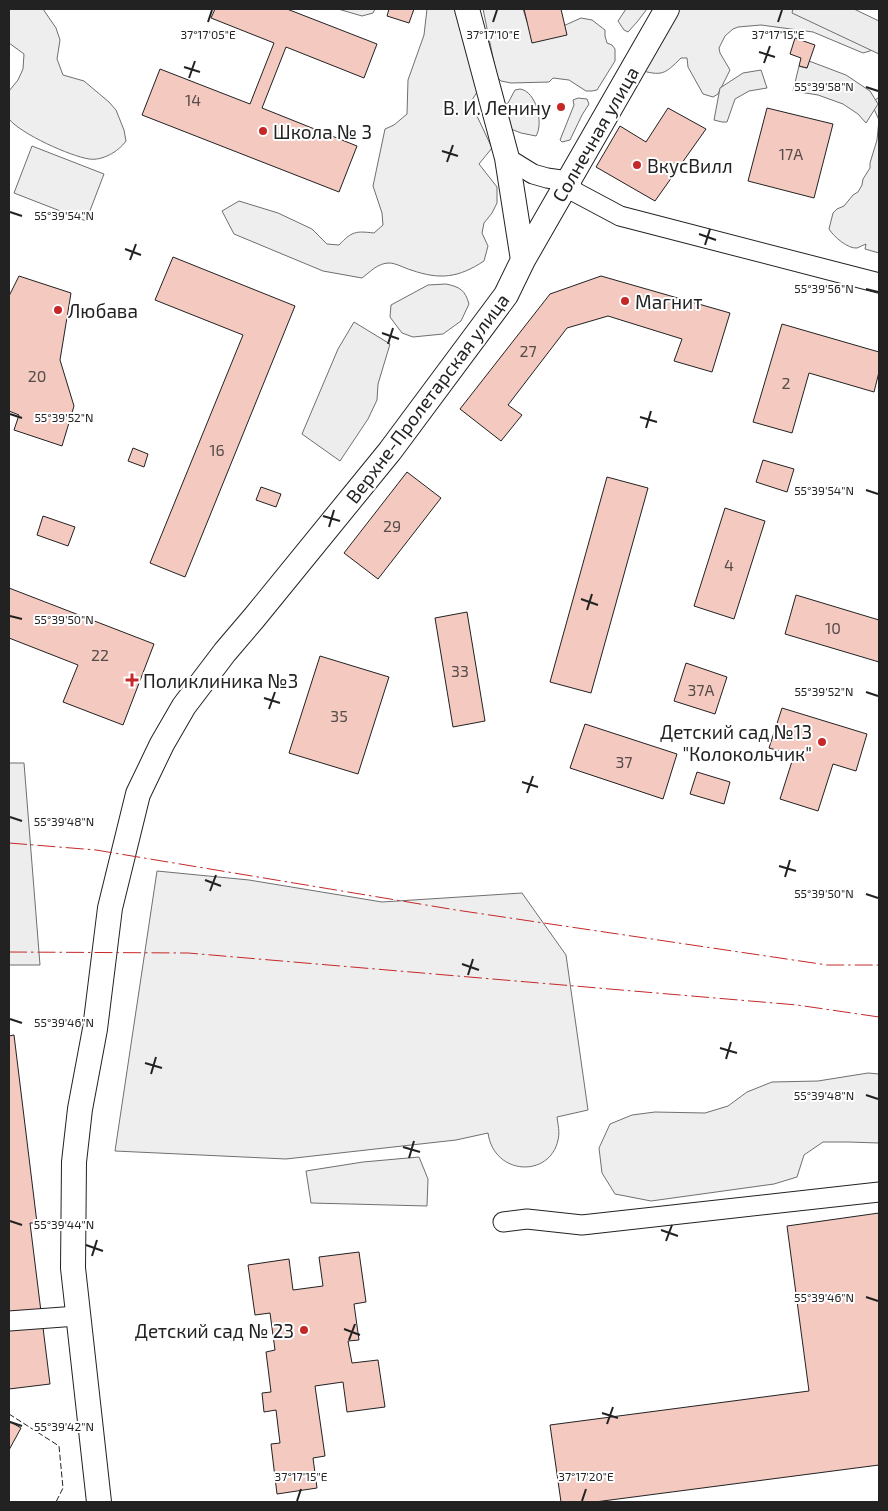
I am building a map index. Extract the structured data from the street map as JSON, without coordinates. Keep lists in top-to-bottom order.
{
  "streets": {
    "street": ["Солнечная улица", "Верхне-Пролетарская улица"]
  },
  "crossings": [
    ["Солнечная улица", "Верхне-Пролетарская улица"]
  ],
  "places": {
    "other": [
      "В. И. Ленину",
      "Школа № 3",
      "ВкусВилл",
      "Магнит",
      "Любава",
      "Детский сад №13 \"Колокольчик\"",
      "Детский сад № 23"
    ],
    "health": ["Поликлиника №3"]
  },
  "house_numbers": [
    "14",
    "17А",
    "27",
    "20",
    "2",
    "16",
    "29",
    "4",
    "10",
    "22",
    "33",
    "37А",
    "35",
    "37"
  ],
  "coordinates": [
    "37°17'05\"E",
    "37°17'10\"E",
    "37°17'15\"E",
    "55°39'58\"N",
    "55°39'54\"N",
    "55°39'56\"N",
    "55°39'52\"N",
    "55°39'50\"N",
    "55°39'48\"N",
    "55°39'46\"N",
    "55°39'44\"N",
    "55°39'42\"N",
    "37°17'20\"E"
  ]
}
